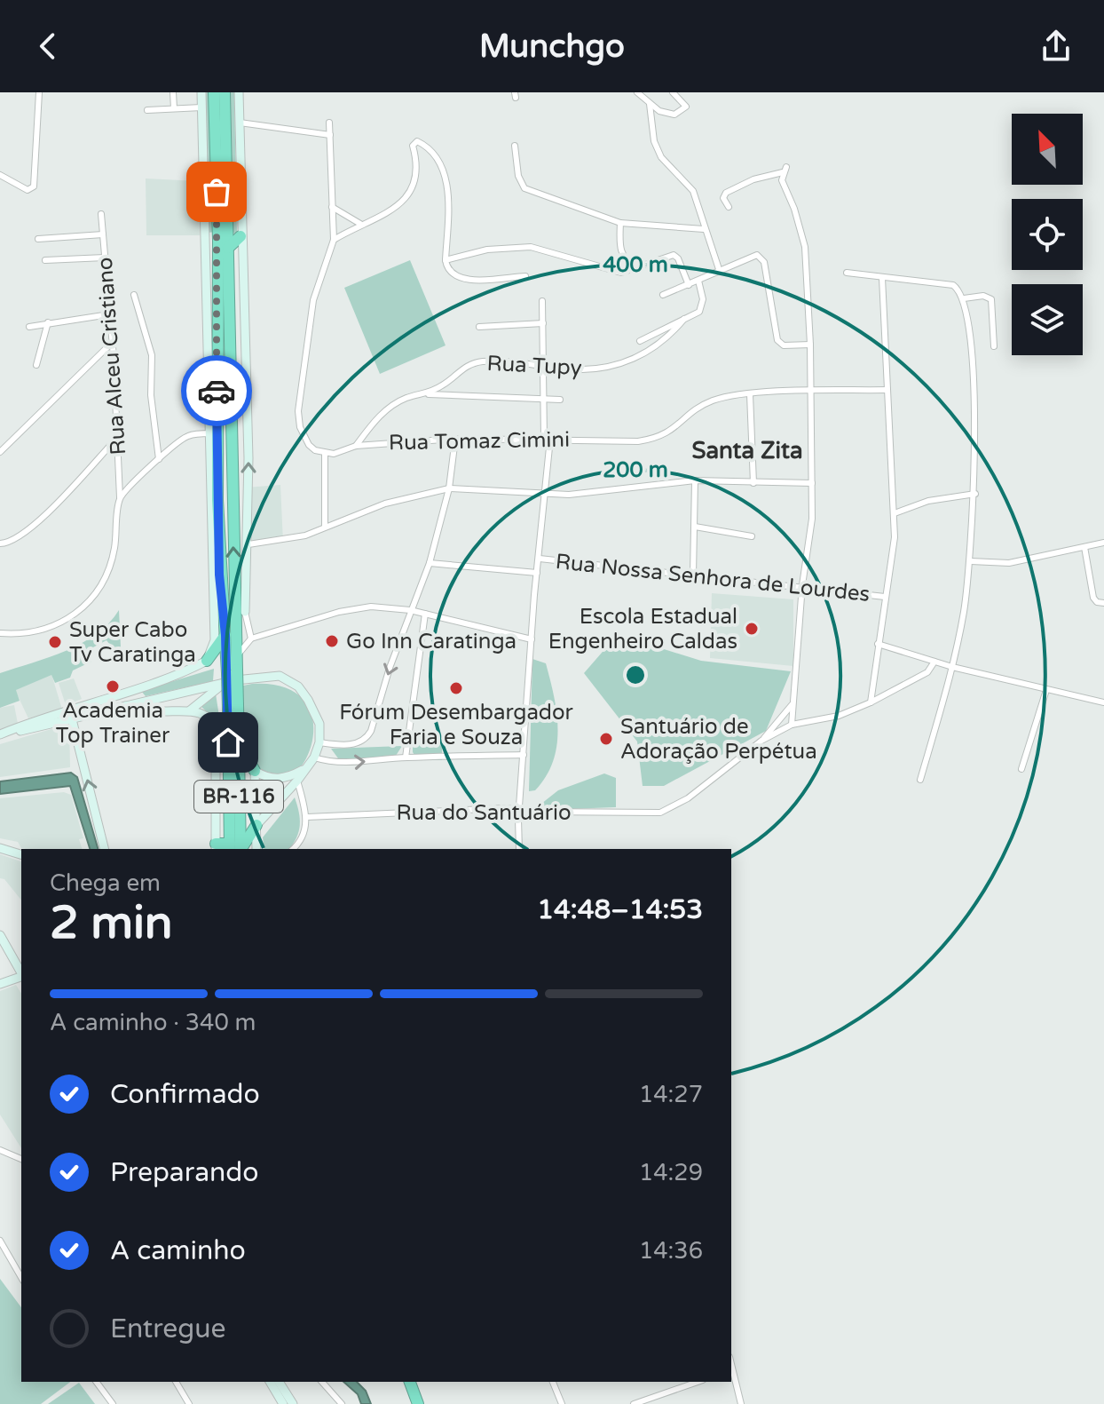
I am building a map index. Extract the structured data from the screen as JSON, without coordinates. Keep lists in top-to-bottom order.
{
  "streets": {
    "highway": ["BR-116"],
    "street": [
      "Rua Alceu Cristiano",
      "Rua Tupy",
      "Rua Tomaz Cimini",
      "Rua Nossa Senhora de Lourdes",
      "Rua do Santuário"
    ]
  },
  "crossings": [
    ["Rua Tupy", "Rua Tomaz Cimini"]
  ],
  "districts": ["Santa Zita"],
  "places": [
    "Escola Estadual Engenheiro Caldas",
    "Go Inn Caratinga",
    "Super Cabo Tv Caratinga",
    "Academia Top Trainer",
    "Fórum Desembargador Faria e Souza",
    "Santuário de Adoração Perpétua"
  ],
  "north": "top left",
  "page": {
    "header": "Munchgo",
    "heading": ["2 min", "Chega em", "14:48–14:53"],
    "bar": "A caminho · 340 m",
    "list": [
      ["Confirmado", "14:27"],
      ["Preparando", "14:29"],
      ["A caminho", "14:36"],
      "Entregue"
    ]
  },
  "rings": ["400 m", "200 m"]
}
